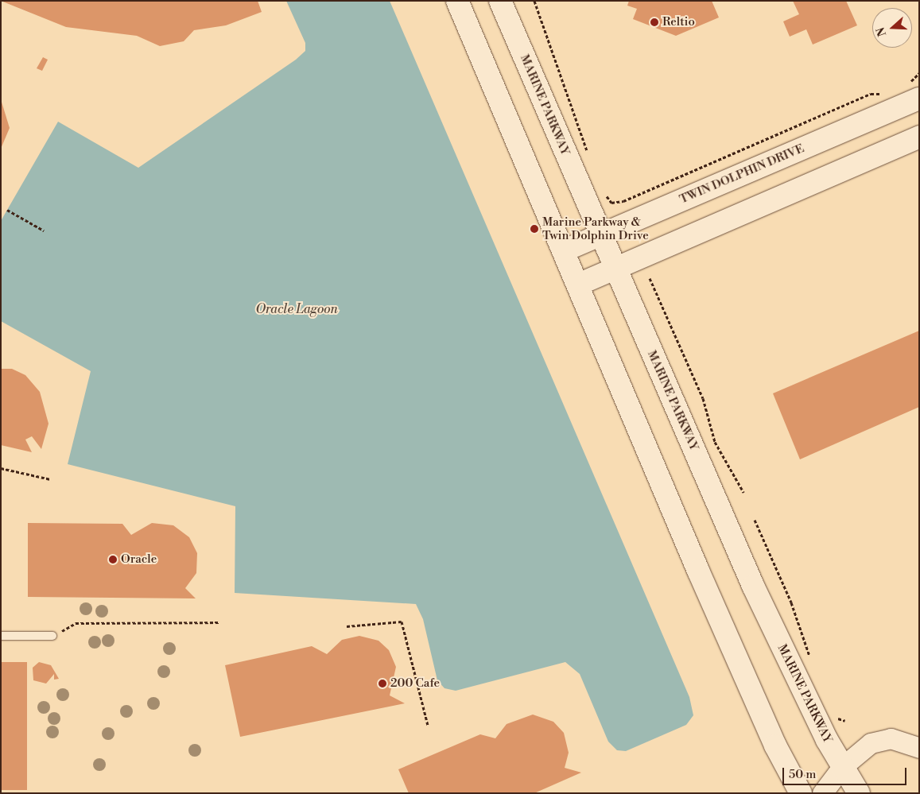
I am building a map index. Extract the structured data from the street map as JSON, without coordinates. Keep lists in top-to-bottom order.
{
  "streets": {
    "main road": ["MARINE PARKWAY", "TWIN DOLPHIN DRIVE"]
  },
  "crossings": [
    ["MARINE PARKWAY", "TWIN DOLPHIN DRIVE"]
  ],
  "water": ["Oracle Lagoon"],
  "places": [
    "Reltio",
    "Marine Parkway & Twin Dolphin Drive",
    "Oracle",
    "200 Cafe"
  ],
  "scale_bar": "50 m",
  "north": "left"
}
